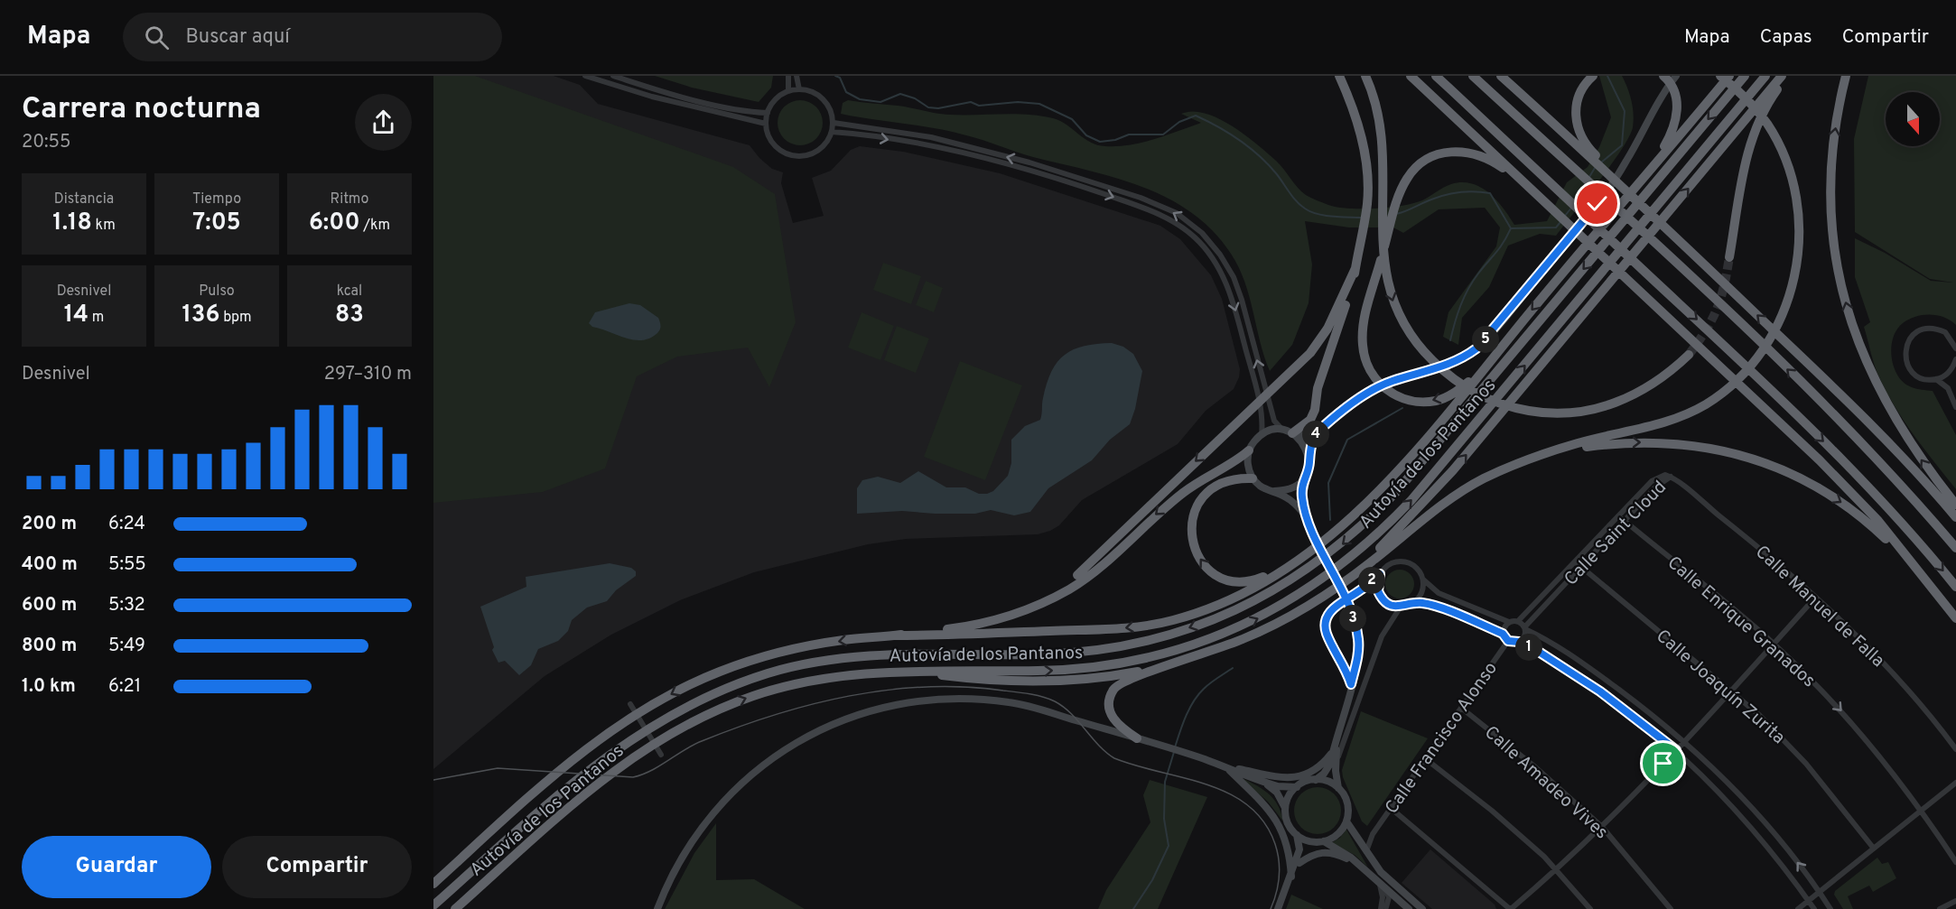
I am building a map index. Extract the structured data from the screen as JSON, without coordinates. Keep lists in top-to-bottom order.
{
  "streets": {
    "highway": ["Autovía de los Pantanos"],
    "street": [
      "Calle Saint Cloud",
      "Calle Manuel de Falla",
      "Calle Enrique Granados",
      "Calle Joaquín Zurita",
      "Calle Francisco Alonso",
      "Calle Amadeo Vives"
    ]
  },
  "crossings": [
    ["Calle Saint Cloud", "Calle Manuel de Falla"],
    ["Calle Saint Cloud", "Calle Enrique Granados"],
    ["Calle Saint Cloud", "Calle Joaquín Zurita"],
    ["Calle Saint Cloud", "Calle Francisco Alonso"],
    ["Calle Francisco Alonso", "Calle Amadeo Vives"]
  ],
  "one_way": ["Calle Enrique Granados"],
  "north": "bottom",
  "page": {
    "header": "Mapa",
    "search": "Buscar aquí",
    "nav": ["Mapa", "Capas", "Compartir"],
    "heading": ["Carrera nocturna", "20:55"],
    "stats": [
      ["Distancia", "1.18 km"],
      ["Tiempo", "7:05"],
      ["Ritmo", "6:00 /km"],
      ["Desnivel", "14 m"],
      ["Pulso", "136 bpm"],
      ["kcal", "83"]
    ],
    "pins": [
      "5",
      "4",
      "2",
      "3",
      "1"
    ],
    "chart": ["Desnivel", "297–310 m"],
    "list": [
      {
        "name": "200 m",
        "note": "6:24"
      },
      {
        "name": "400 m",
        "note": "5:55"
      },
      {
        "name": "600 m",
        "note": "5:32"
      },
      {
        "name": "800 m",
        "note": "5:49"
      },
      {
        "name": "1.0 km",
        "note": "6:21"
      }
    ],
    "buttons": ["Guardar", "Compartir"]
  }
}
